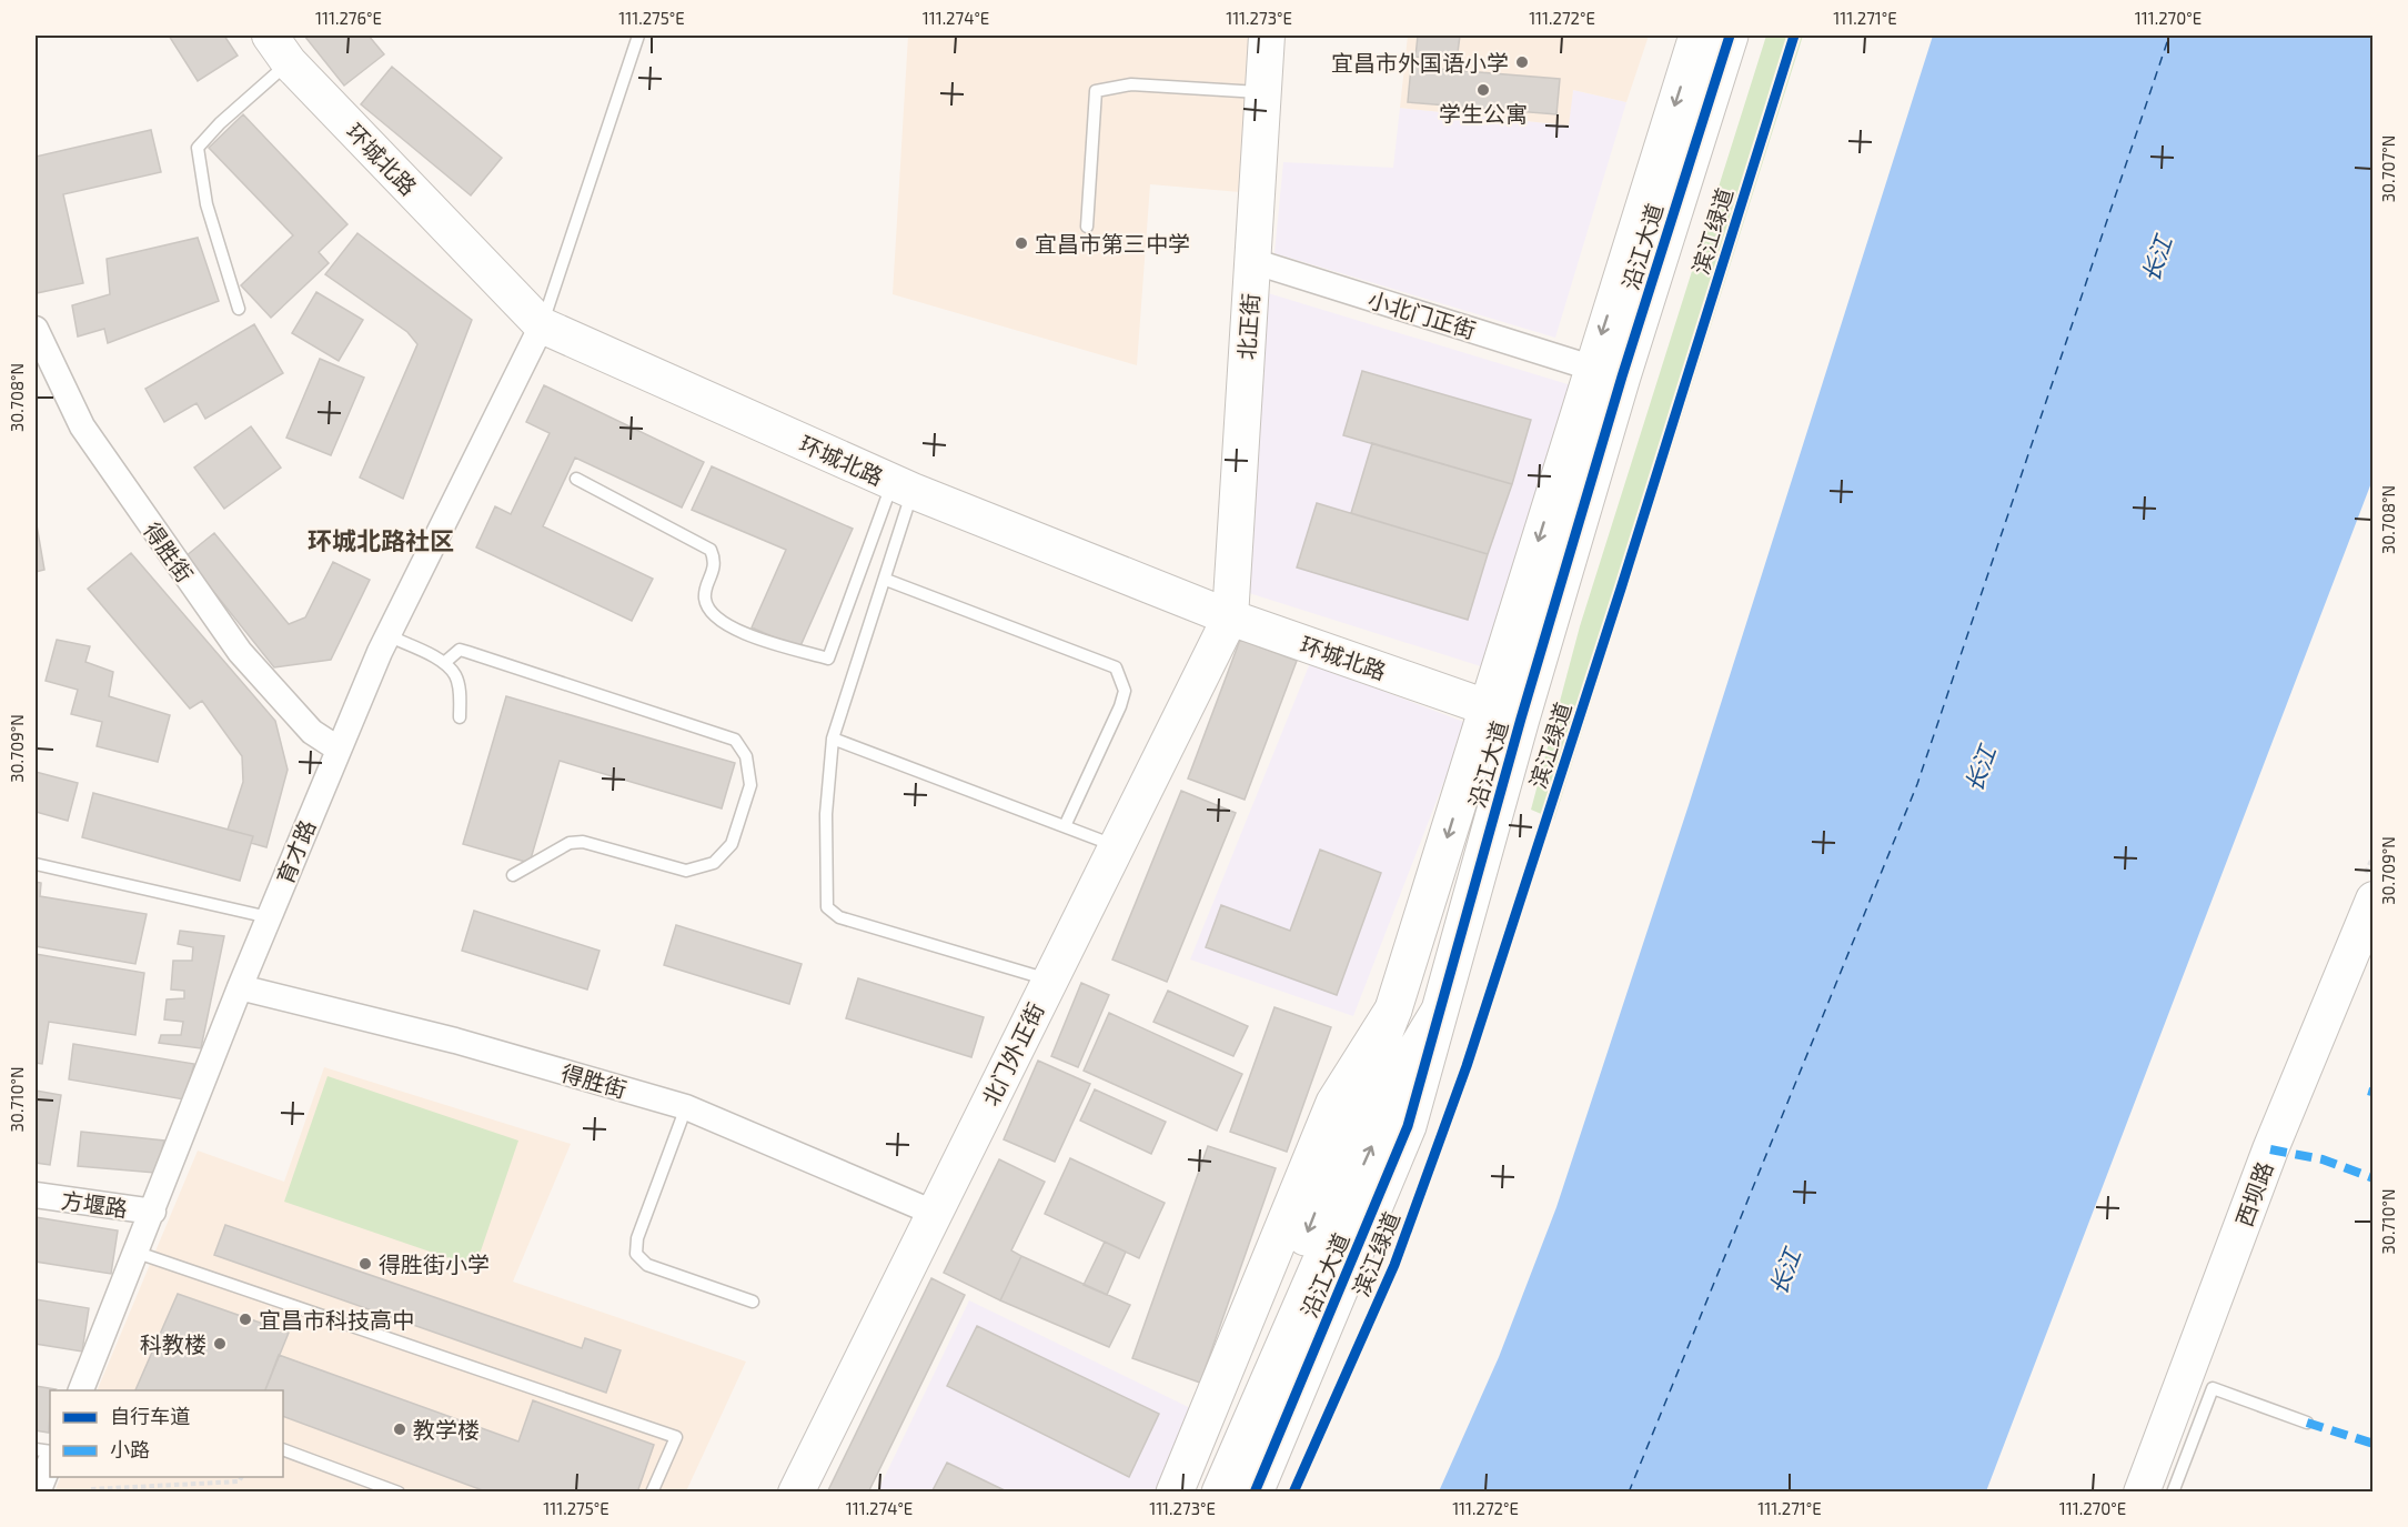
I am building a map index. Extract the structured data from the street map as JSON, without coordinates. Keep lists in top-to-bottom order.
{
  "streets": {
    "main road": [
      "环城北路",
      "沿江大道",
      "北正街",
      "北门外正街",
      "西坝路"
    ],
    "street": [
      "小北门正街",
      "得胜街",
      "育才路",
      "方堰路"
    ],
    "cycle path": ["滨江绿道"]
  },
  "crossings": [
    ["环城北路", "沿江大道"],
    ["环城北路", "北正街"],
    ["环城北路", "育才路"],
    ["环城北路", "北门外正街"],
    ["沿江大道", "小北门正街"],
    ["小北门正街", "北正街"],
    ["北正街", "北门外正街"],
    ["得胜街", "育才路"],
    ["得胜街", "北门外正街"],
    ["育才路", "方堰路"]
  ],
  "districts": ["环城北路社区"],
  "water": ["长江"],
  "places": [
    "宜昌市外国语小学",
    "学生公寓",
    "宜昌市第三中学",
    "得胜街小学",
    "宜昌市科技高中",
    "科教楼",
    "教学楼"
  ],
  "legend": ["自行车道", "小路"],
  "coordinates": [
    "111.276°E",
    "111.275°E",
    "111.274°E",
    "111.273°E",
    "111.272°E",
    "111.271°E",
    "111.270°E",
    "30.707°N",
    "30.708°N",
    "30.709°N",
    "30.710°N"
  ]
}
